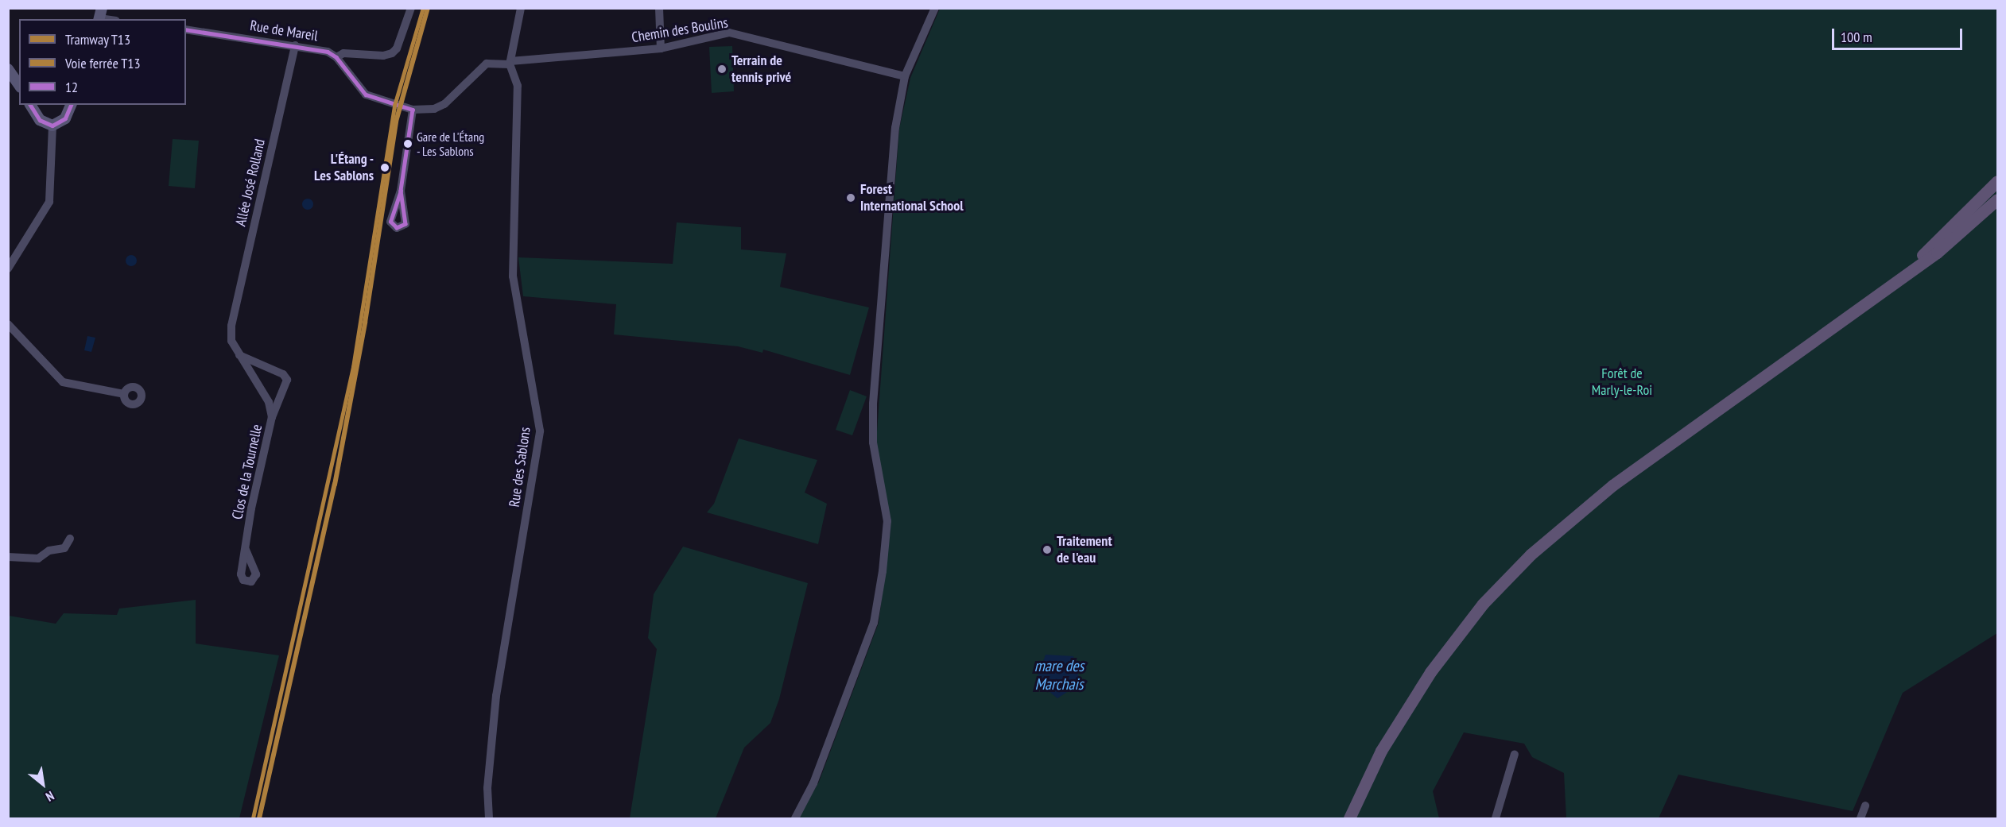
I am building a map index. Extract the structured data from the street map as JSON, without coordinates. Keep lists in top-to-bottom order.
{
  "streets": {
    "street": [
      "Chemin des Boulins",
      "Rue de Mareil",
      "Allée José Rolland",
      "Rue des Sablons",
      "Clos de la Tournelle"
    ]
  },
  "crossings": [
    ["Chemin des Boulins", "Rue des Sablons"],
    ["Rue de Mareil", "Allée José Rolland"],
    ["Allée José Rolland", "Clos de la Tournelle"]
  ],
  "water": ["mare des Marchais"],
  "parks": ["Forêt de Marly-le-Roi"],
  "places": [
    "Terrain de tennis privé",
    "Gare de L'Étang - Les Sablons",
    "L'Étang - Les Sablons",
    "Forest International School",
    "Traitement de l'eau"
  ],
  "lines": ["tram line T13", "rail line T13", "transit line 12"],
  "legend": ["Tramway T13", "Voie ferrée T13", "12"],
  "scale_bar": "100 m",
  "north": "bottom right"
}
